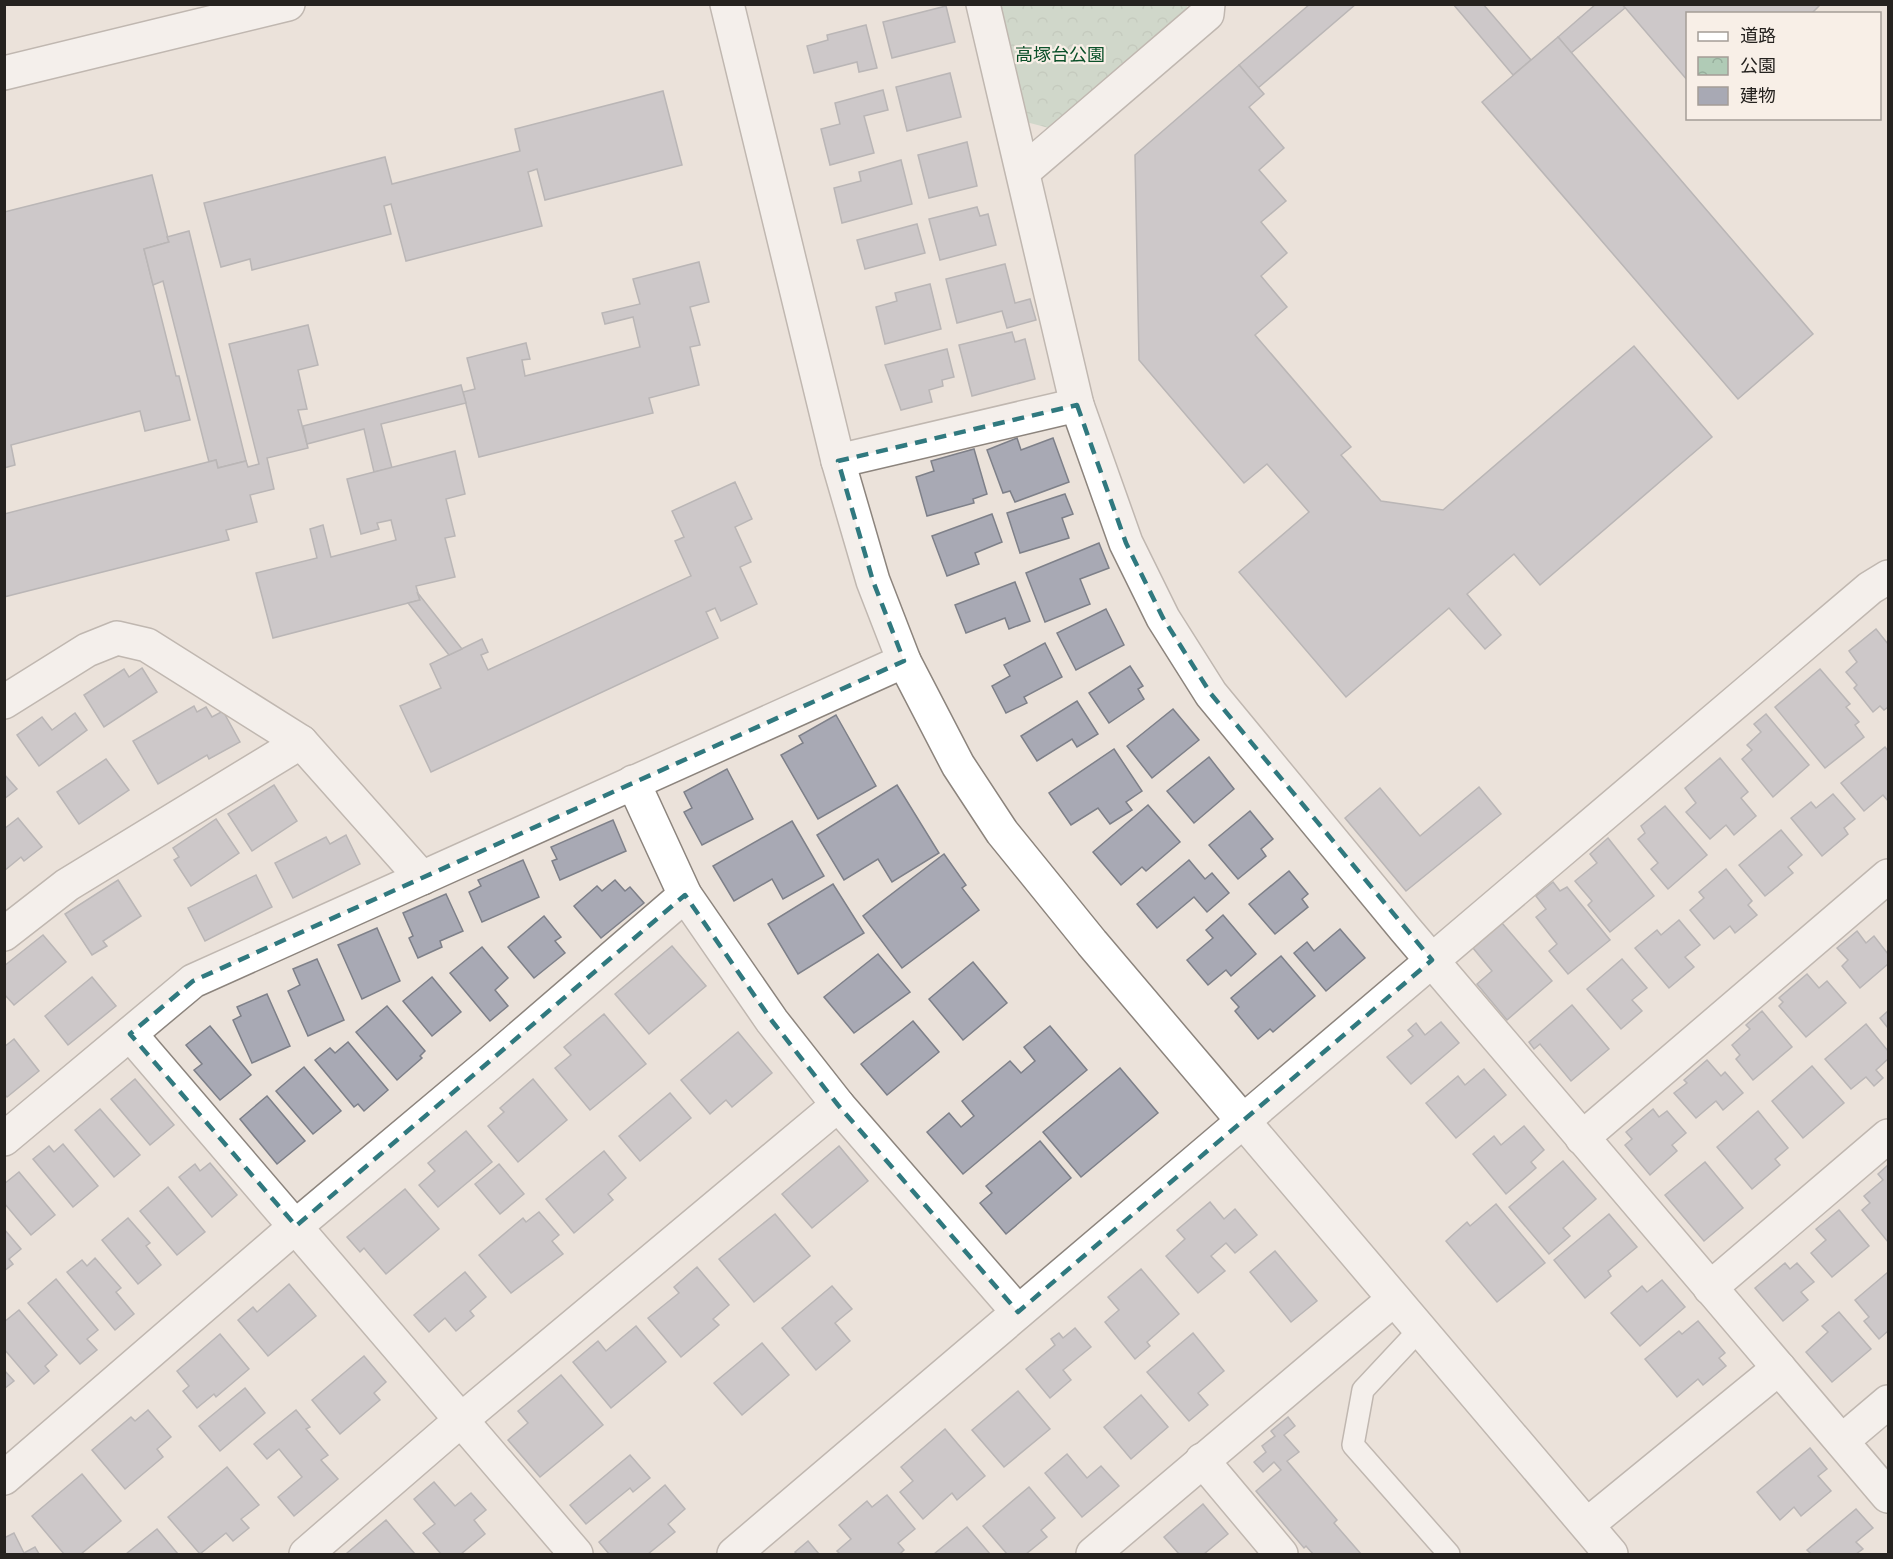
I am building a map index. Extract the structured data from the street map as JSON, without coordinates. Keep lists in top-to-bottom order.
{
  "parks": ["高塚台公園"],
  "legend": ["道路", "公園", "建物"]
}
